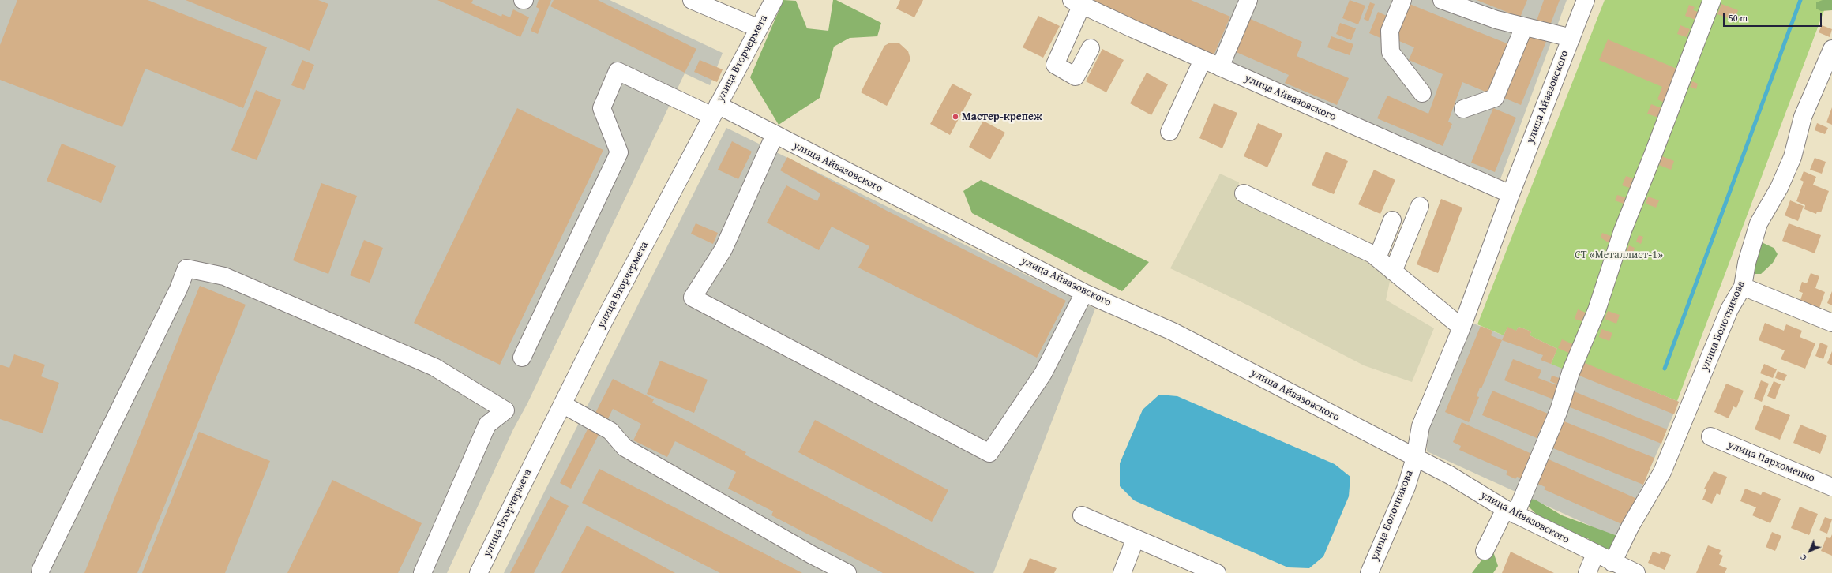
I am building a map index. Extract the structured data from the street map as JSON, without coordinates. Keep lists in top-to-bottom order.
{
  "streets": {
    "street": [
      "улица Вторчермета",
      "улица Айвазовского",
      "улица Болотникова",
      "улица Пархоменко"
    ]
  },
  "crossings": [
    ["улица Вторчермета", "улица Айвазовского"],
    ["улица Айвазовского", "улица Болотникова"]
  ],
  "parks": ["СТ «Металлист-1»"],
  "places": ["Мастер-крепеж"],
  "scale_bar": "50 m",
  "north": "bottom left"
}
